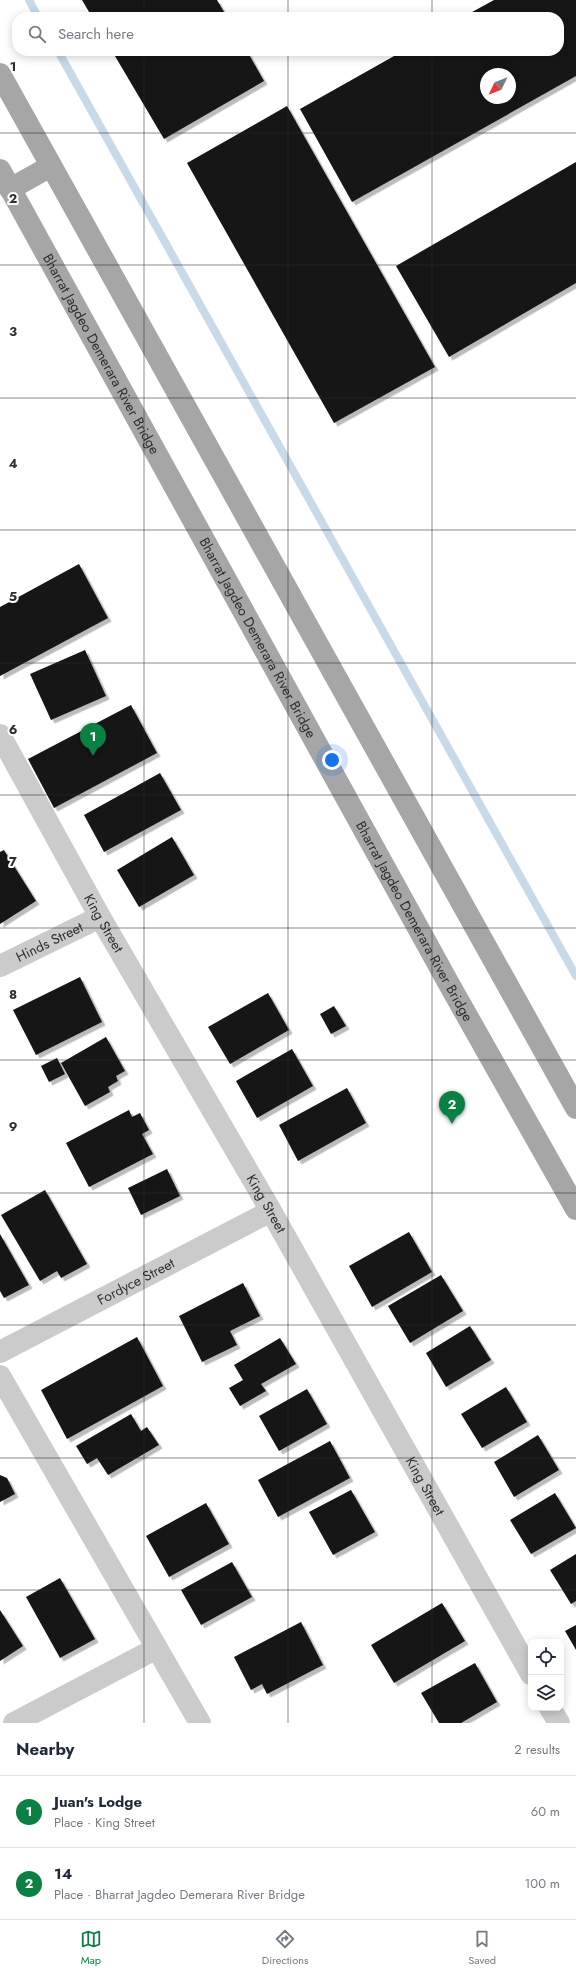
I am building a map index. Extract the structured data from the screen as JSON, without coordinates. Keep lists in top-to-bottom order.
{
  "streets": {
    "main road": ["Bharrat Jagdeo Demerara River Bridge"],
    "street": ["King Street", "Hinds Street", "Fordyce Street"]
  },
  "crossings": [
    ["King Street", "Hinds Street"],
    ["King Street", "Fordyce Street"]
  ],
  "north": "bottom left",
  "page": {
    "search": "Search here",
    "pins": ["1", "2"],
    "heading": ["Nearby", "2 results"],
    "list": [
      {
        "mark": "1",
        "name": "Juan's Lodge",
        "note": "Place · King Street",
        "value": "60 m"
      },
      {
        "mark": "2",
        "name": "14",
        "note": "Place · Bharrat Jagdeo Demerara River Bridge",
        "value": "100 m"
      }
    ],
    "nav": ["Map", "Directions", "Saved"]
  },
  "grid": {
    "rows": [
      "1",
      "2",
      "3",
      "4",
      "5",
      "6",
      "7",
      "8",
      "9"
    ]
  }
}
